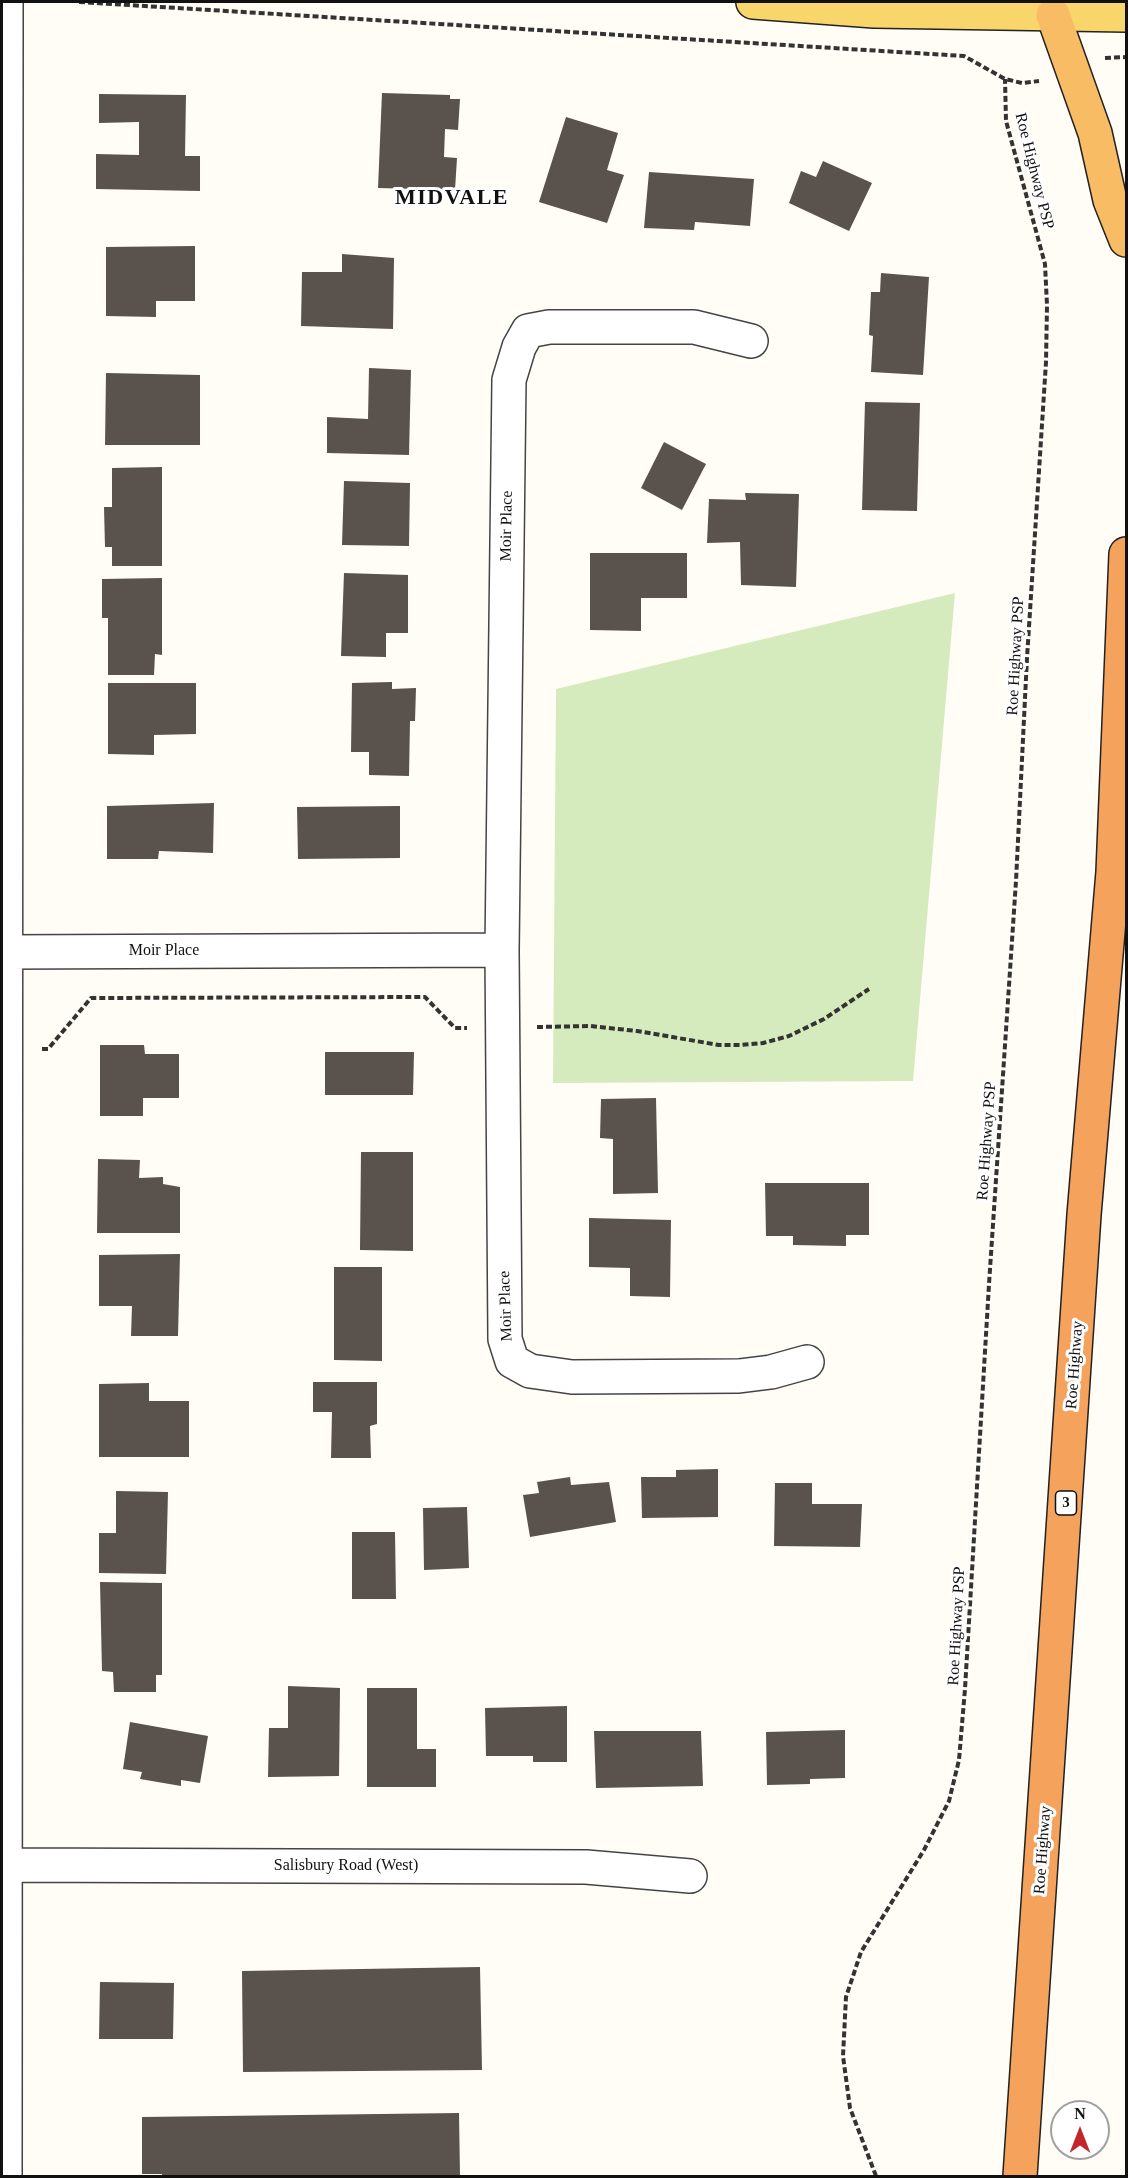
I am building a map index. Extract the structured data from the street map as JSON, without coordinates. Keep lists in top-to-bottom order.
{
  "streets": {
    "highway": ["Roe Highway", "3"],
    "street": ["Moir Place", "Salisbury Road (West)"],
    "path": ["Roe Highway PSP"]
  },
  "districts": ["MIDVALE"],
  "north": "top"
}
